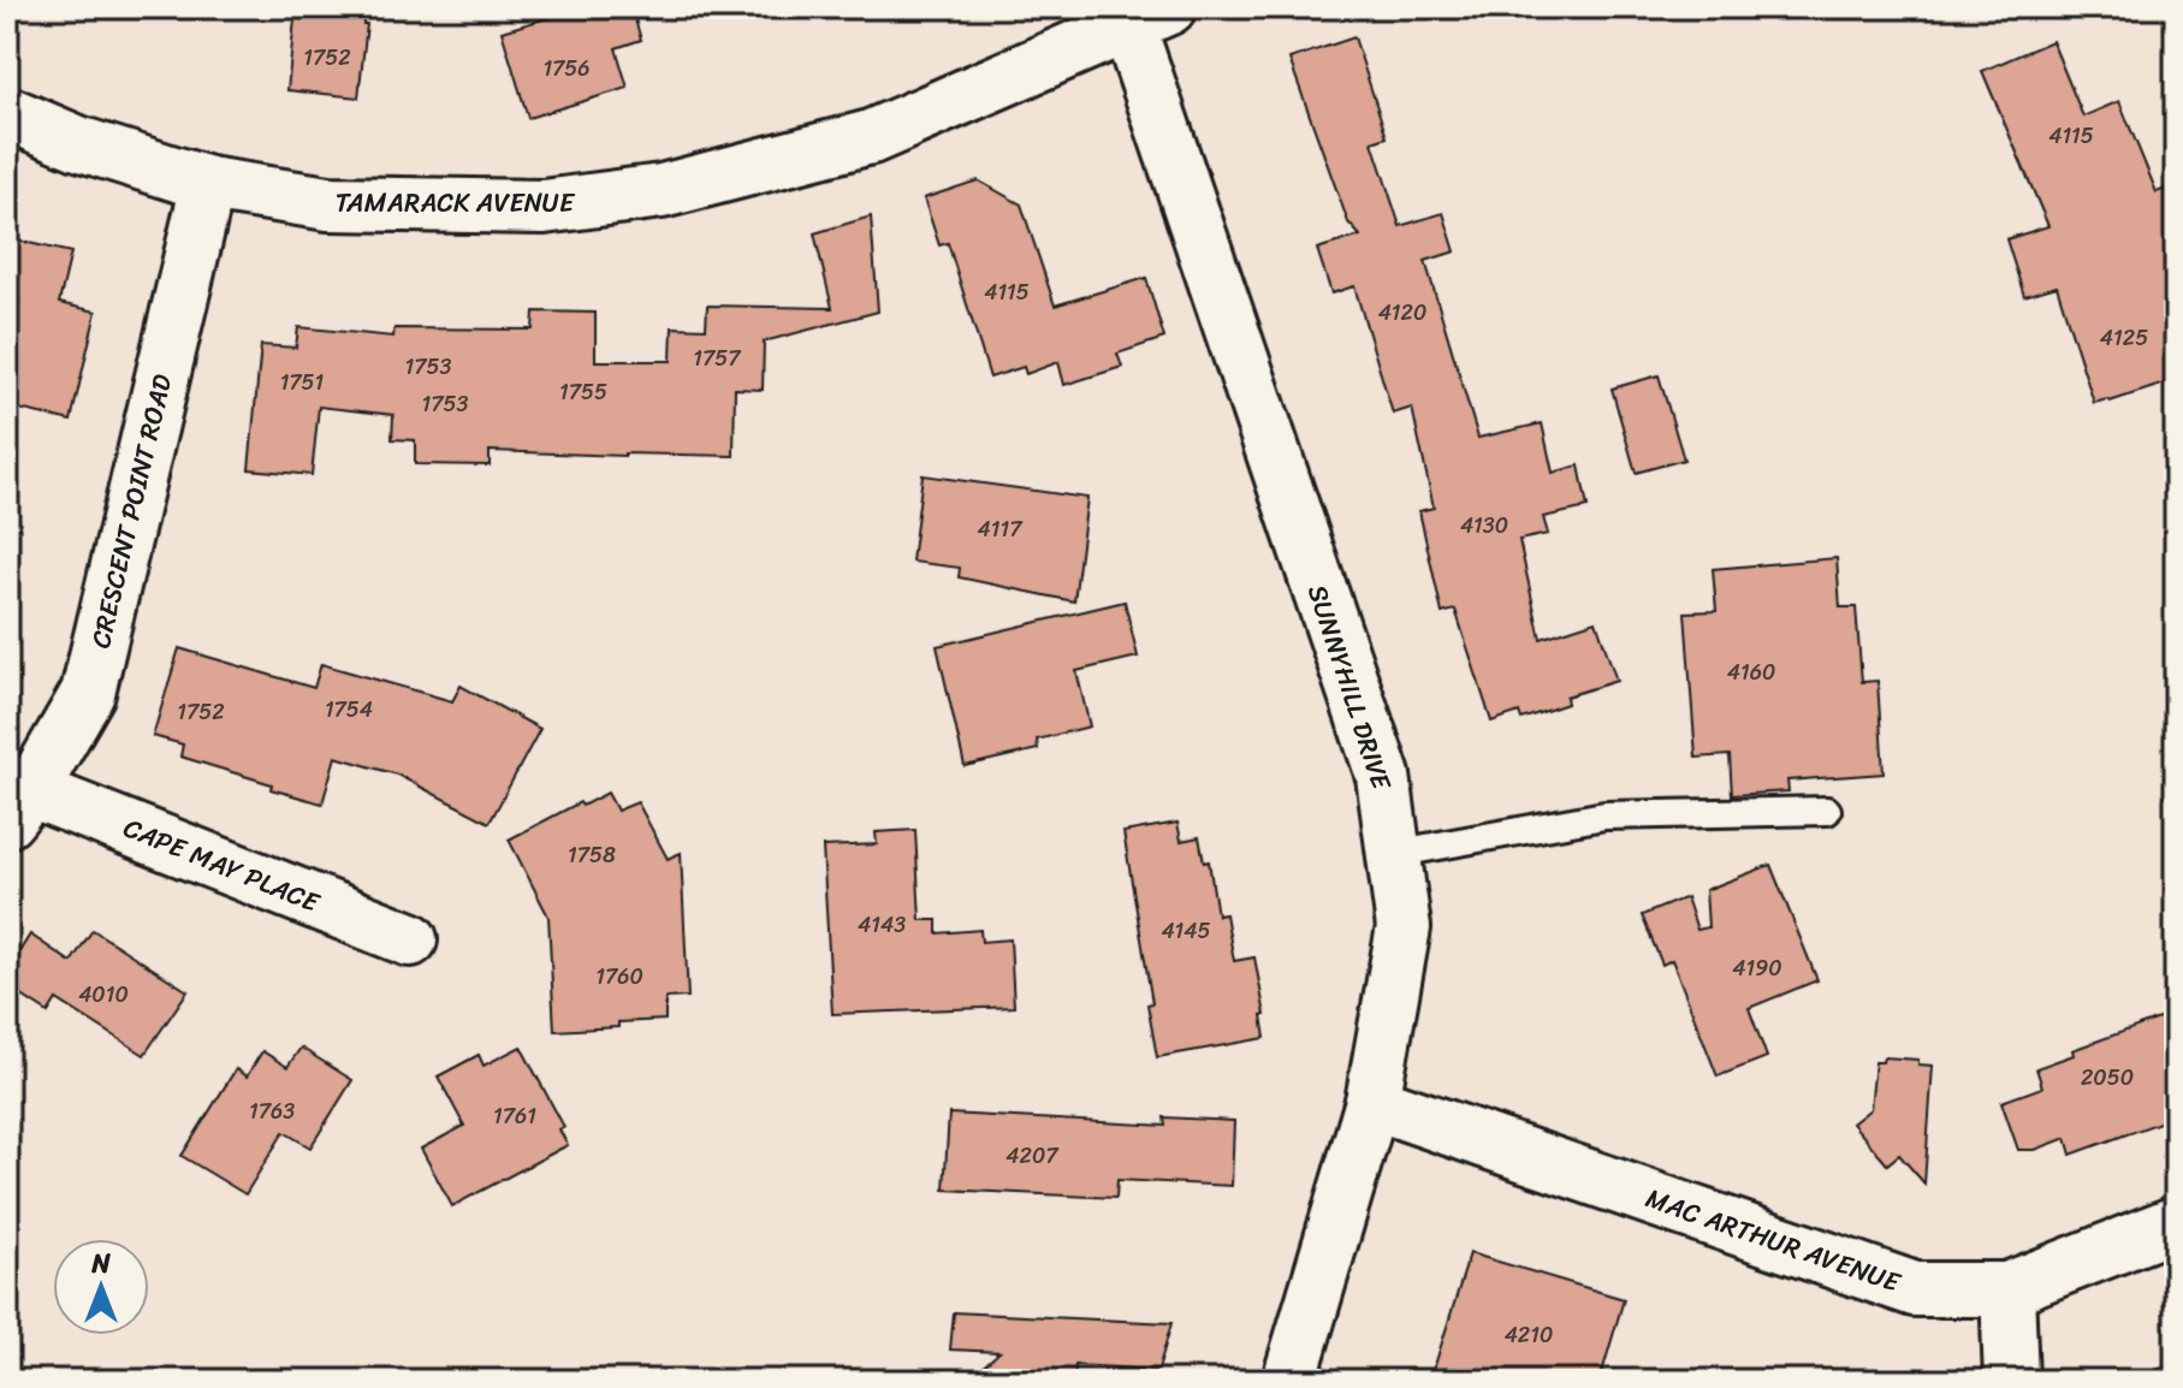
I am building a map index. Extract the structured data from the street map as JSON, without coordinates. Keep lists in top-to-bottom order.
{
  "streets": {
    "street": [
      "TAMARACK AVENUE",
      "CRESCENT POINT ROAD",
      "SUNNYHILL DRIVE",
      "CAPE MAY PLACE",
      "MAC ARTHUR AVENUE"
    ]
  },
  "crossings": [
    ["TAMARACK AVENUE", "CRESCENT POINT ROAD"],
    ["TAMARACK AVENUE", "SUNNYHILL DRIVE"],
    ["CRESCENT POINT ROAD", "CAPE MAY PLACE"],
    ["SUNNYHILL DRIVE", "MAC ARTHUR AVENUE"]
  ],
  "house_numbers": [
    "1752",
    "1756",
    "4115",
    "4115",
    "4120",
    "4125",
    "1757",
    "1753",
    "1751",
    "1755",
    "1753",
    "4130",
    "4117",
    "4160",
    "1754",
    "1752",
    "1758",
    "4143",
    "4145",
    "4190",
    "1760",
    "4010",
    "2050",
    "1763",
    "1761",
    "4207",
    "4210"
  ],
  "north": "top"
}
